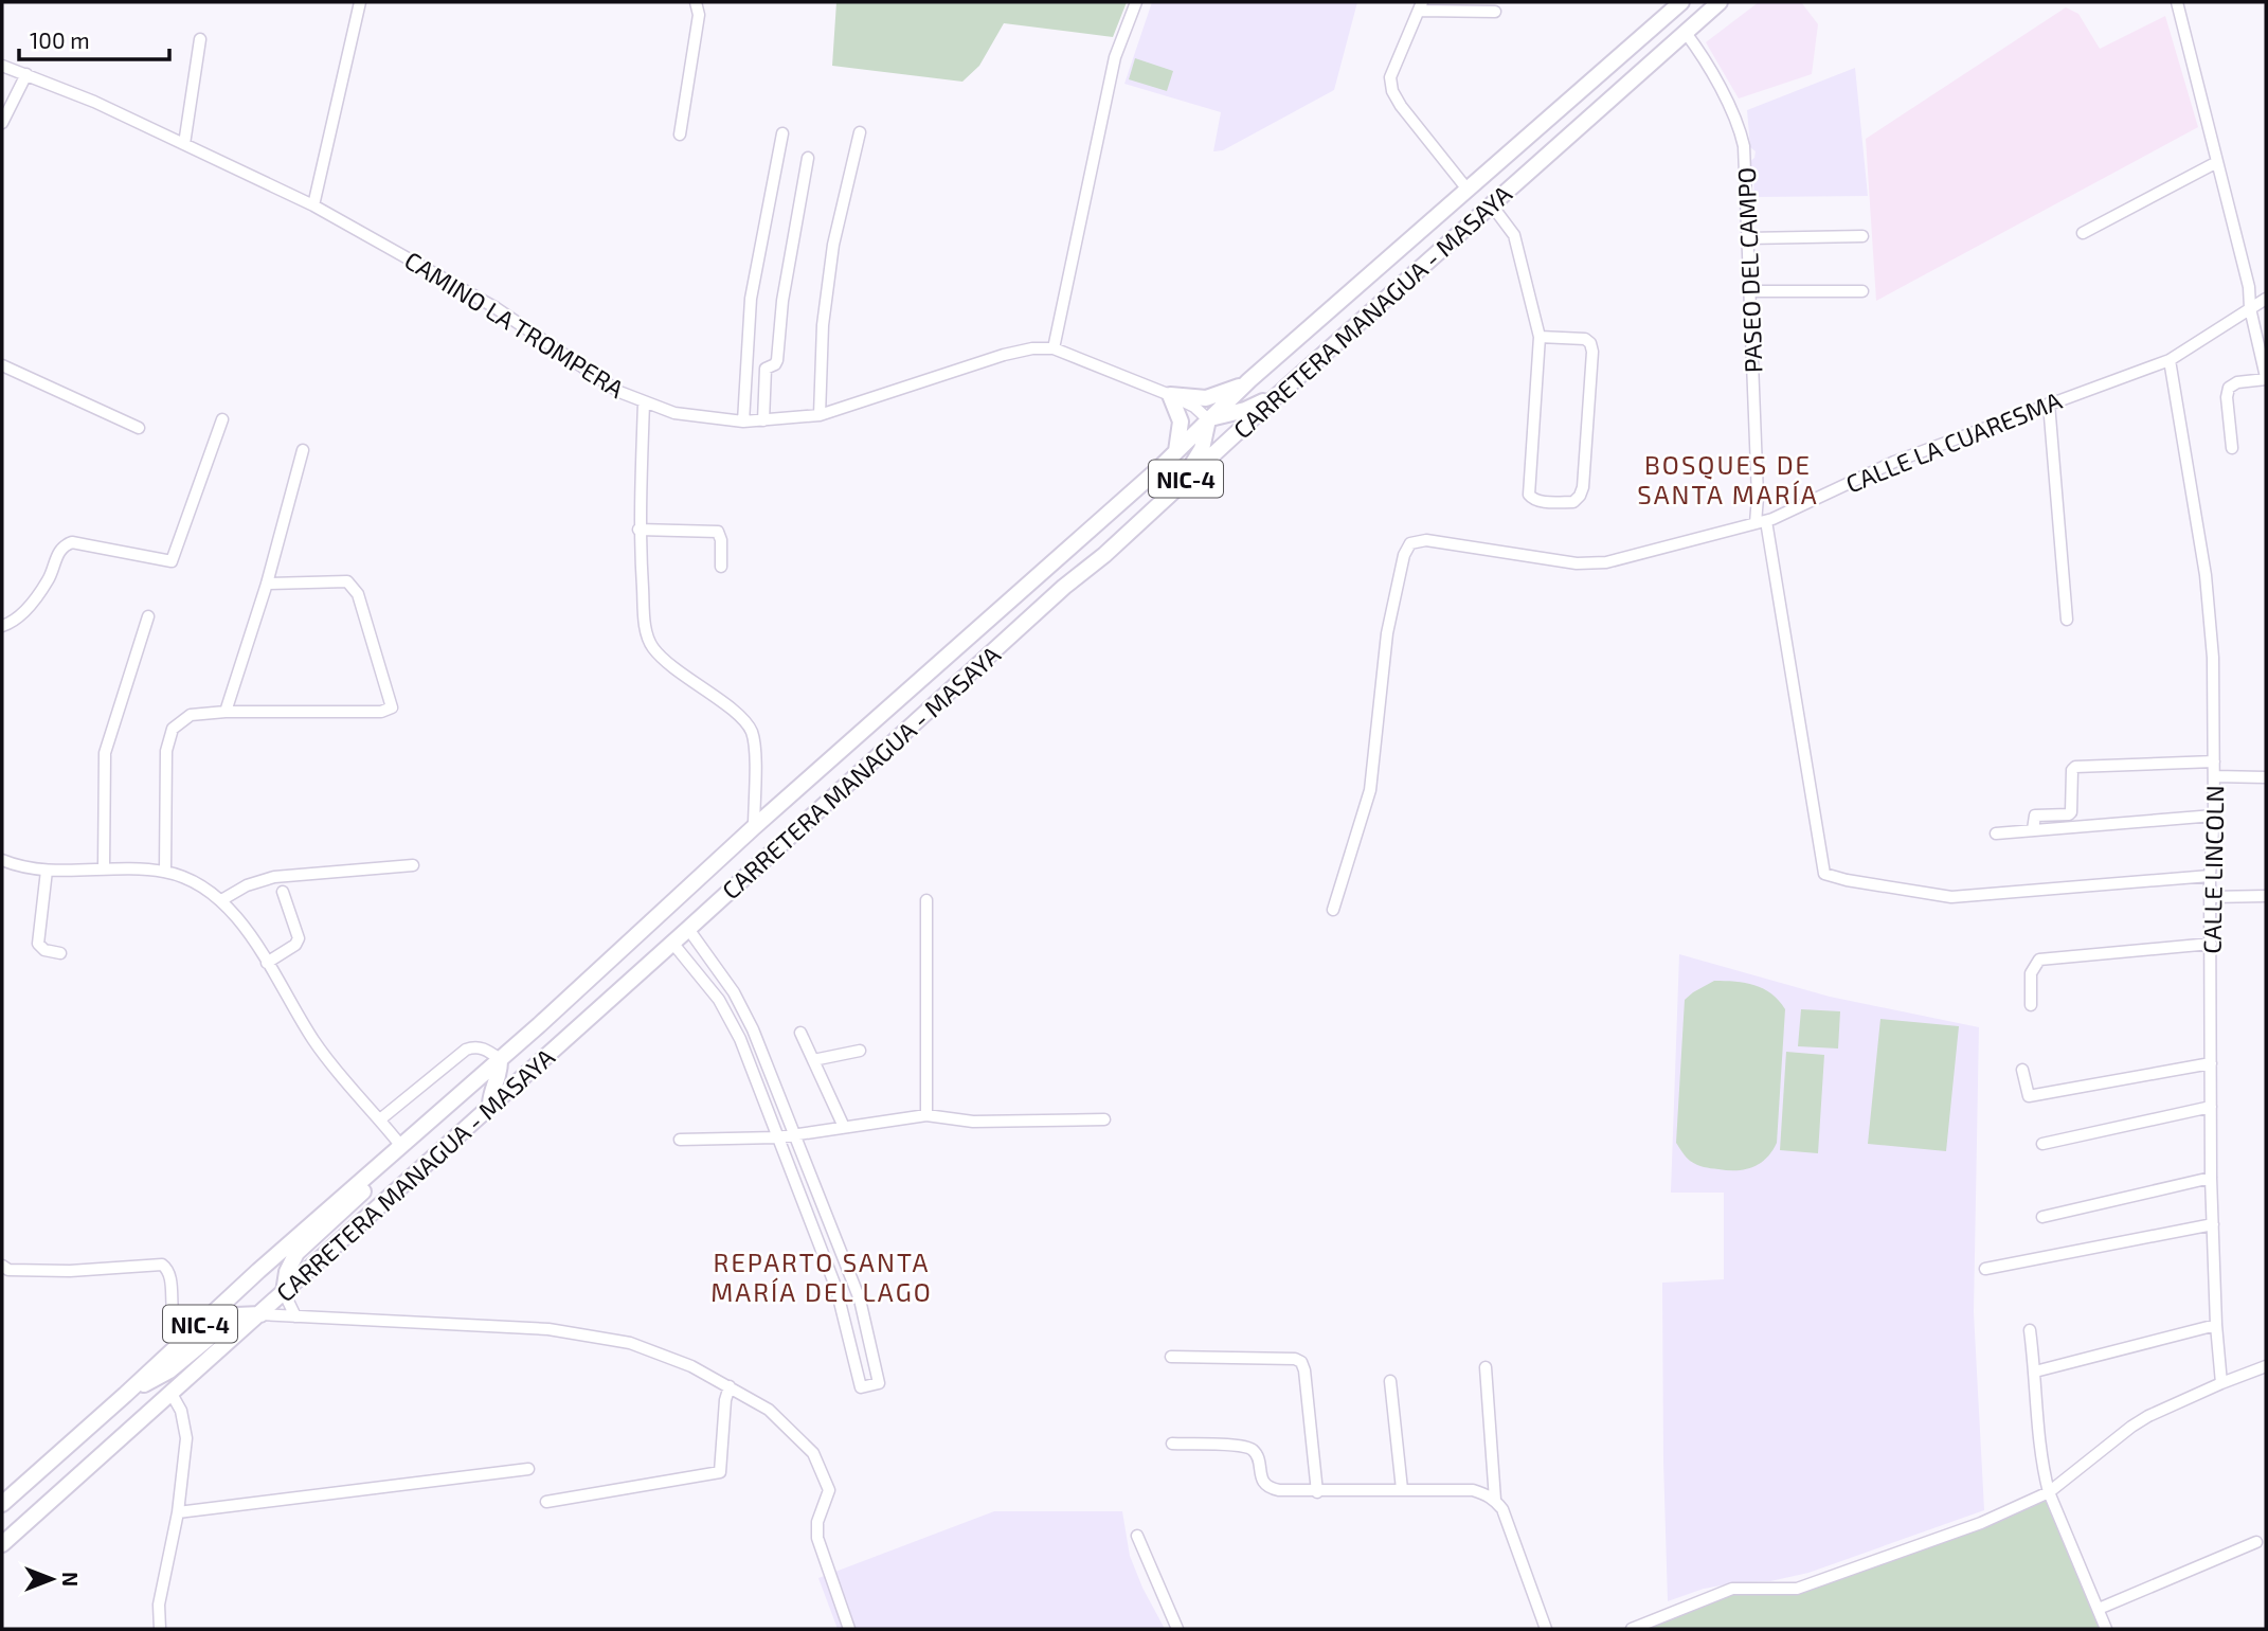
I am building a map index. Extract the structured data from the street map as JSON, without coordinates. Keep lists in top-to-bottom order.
{
  "streets": {
    "highway": ["CARRETERA MANAGUA - MASAYA", "NIC-4"],
    "street": [
      "PASEO DEL CAMPO",
      "CAMINO LA TROMPERA",
      "CALLE LA CUARESMA",
      "CALLE LINCOLN"
    ]
  },
  "crossings": [
    ["PASEO DEL CAMPO", "CARRETERA MANAGUA - MASAYA"],
    ["PASEO DEL CAMPO", "CALLE LA CUARESMA"],
    ["PASEO DEL CAMPO", "CALLE LINCOLN"],
    ["CALLE LA CUARESMA", "CALLE LINCOLN"]
  ],
  "districts": ["BOSQUES DE SANTA MARÍA", "REPARTO SANTA MARÍA DEL LAGO"],
  "scale_bar": "100 m",
  "north": "right"
}
